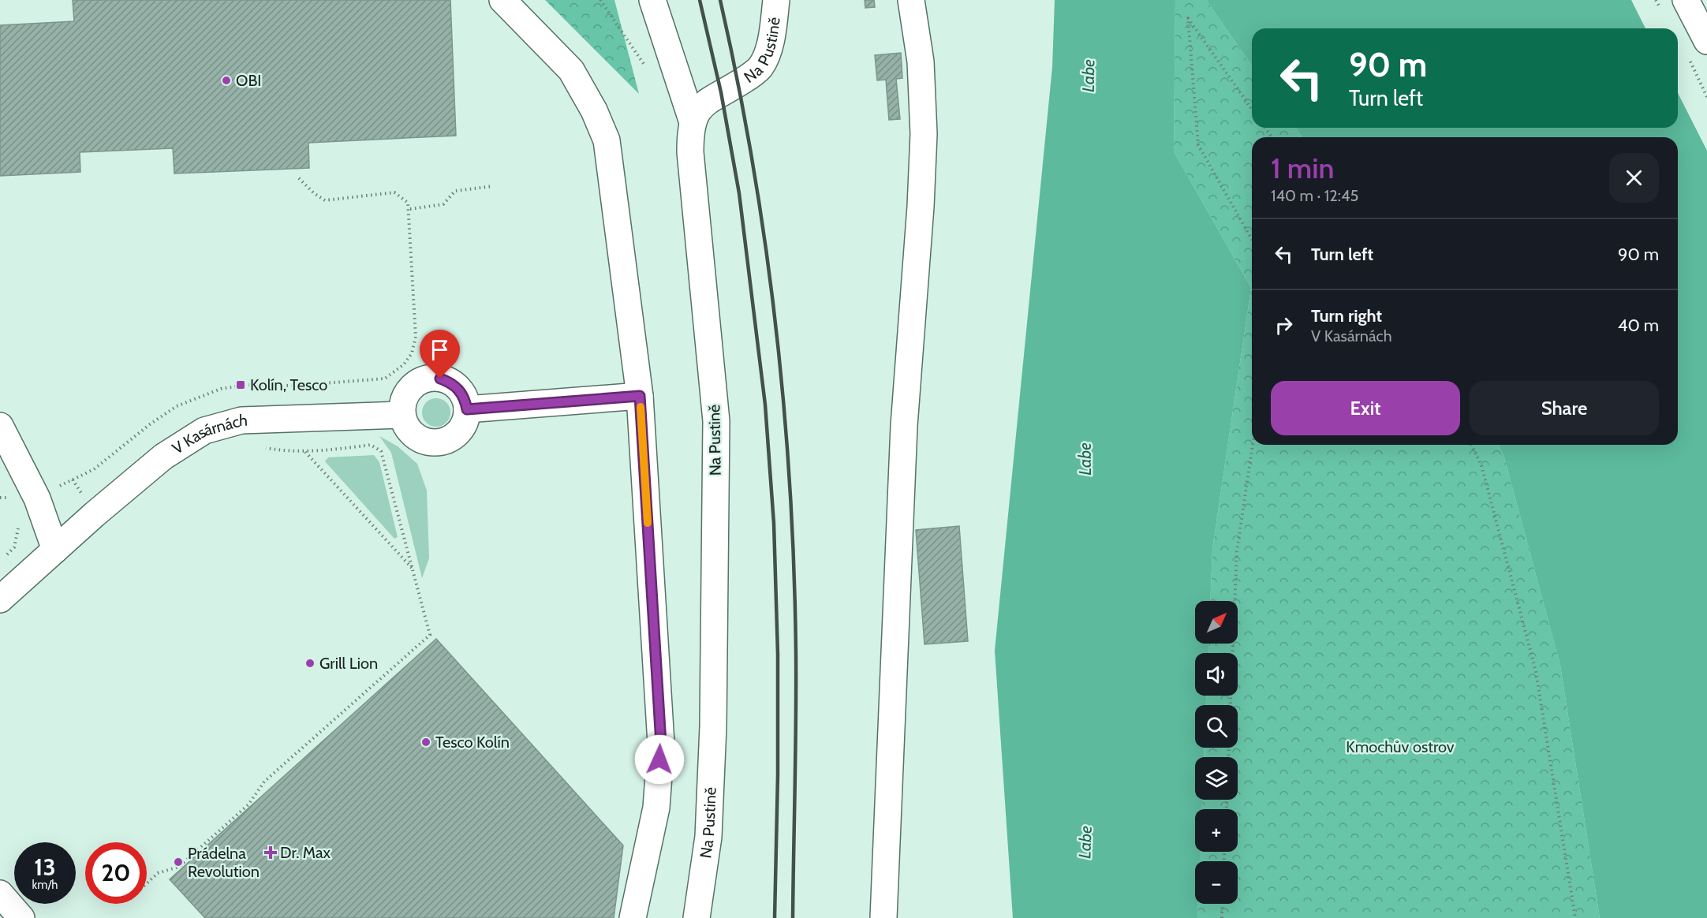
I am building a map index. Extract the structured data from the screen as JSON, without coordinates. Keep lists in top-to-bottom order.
{
  "streets": {
    "street": ["Na Pustině", "V Kasárnách"]
  },
  "water": ["Labe"],
  "parks": ["Kmochův ostrov"],
  "places": {
    "other": [
      "OBI",
      "Grill Lion",
      "Tesco Kolín",
      "Prádelna Revolution"
    ],
    "transit": ["Kolín, Tesco"],
    "health": ["Dr. Max"]
  },
  "north": "top right",
  "page": {
    "turn": ["90 m", "Turn left"],
    "heading": ["1 min", "140 m · 12:45"],
    "list": [
      {
        "name": "Turn left",
        "value": "90 m"
      },
      {
        "name": "Turn right",
        "note": "V Kasárnách",
        "value": "40 m"
      }
    ],
    "buttons": ["Exit", "Share"],
    "map_buttons": ["+", "−"],
    "speed": "13 km/h",
    "limit": "20"
  }
}
